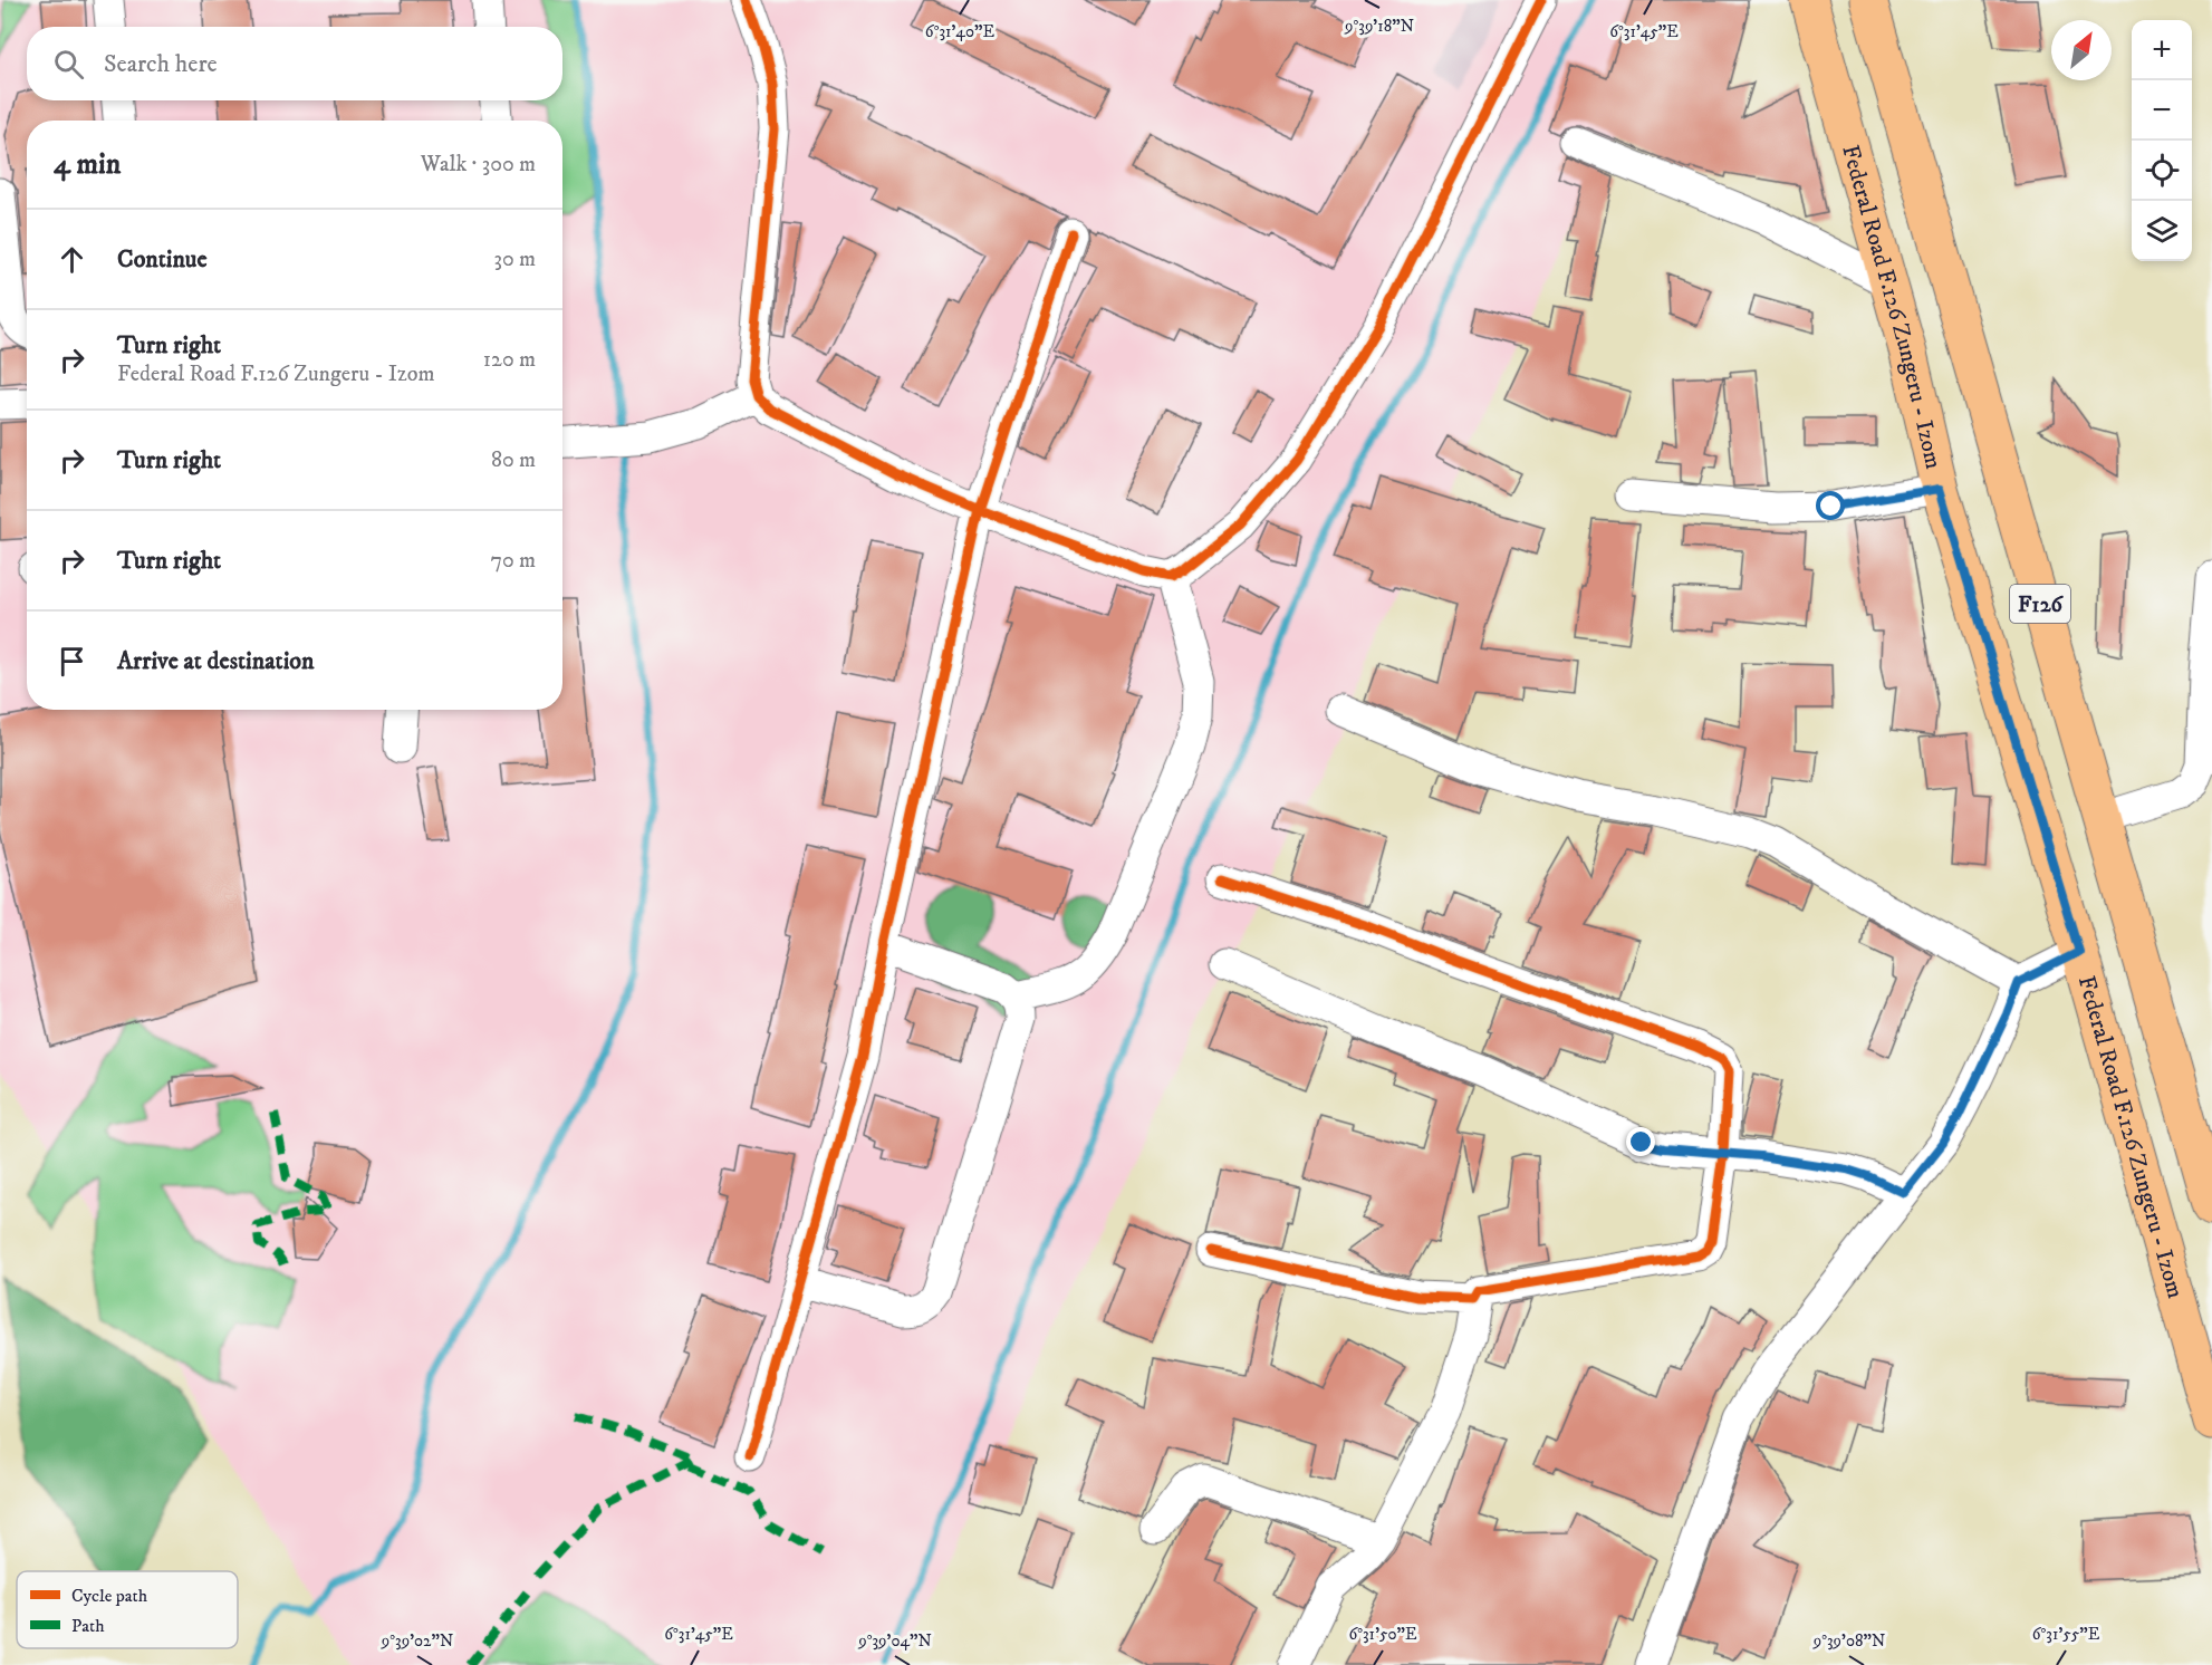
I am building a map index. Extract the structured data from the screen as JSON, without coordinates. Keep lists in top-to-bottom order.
{
  "streets": {
    "main road": ["Federal Road F.126 Zungeru - Izom", "F126"]
  },
  "legend": ["Cycle path", "Path"],
  "north": "top right",
  "page": {
    "map_buttons": ["+", "−"],
    "search": "Search here",
    "heading": ["4 min", "Walk · 300 m"],
    "list": [
      ["Continue", "30 m"],
      ["Turn right", "Federal Road F.126 Zungeru - Izom", "120 m"],
      ["Turn right", "80 m"],
      ["Turn right", "70 m"],
      "Arrive at destination"
    ]
  },
  "coordinates": [
    "9°39'18\"N",
    "6°31'40\"E",
    "6°31'45\"E",
    "6°31'50\"E",
    "6°31'55\"E",
    "9°39'02\"N",
    "9°39'04\"N",
    "9°39'08\"N"
  ]
}
